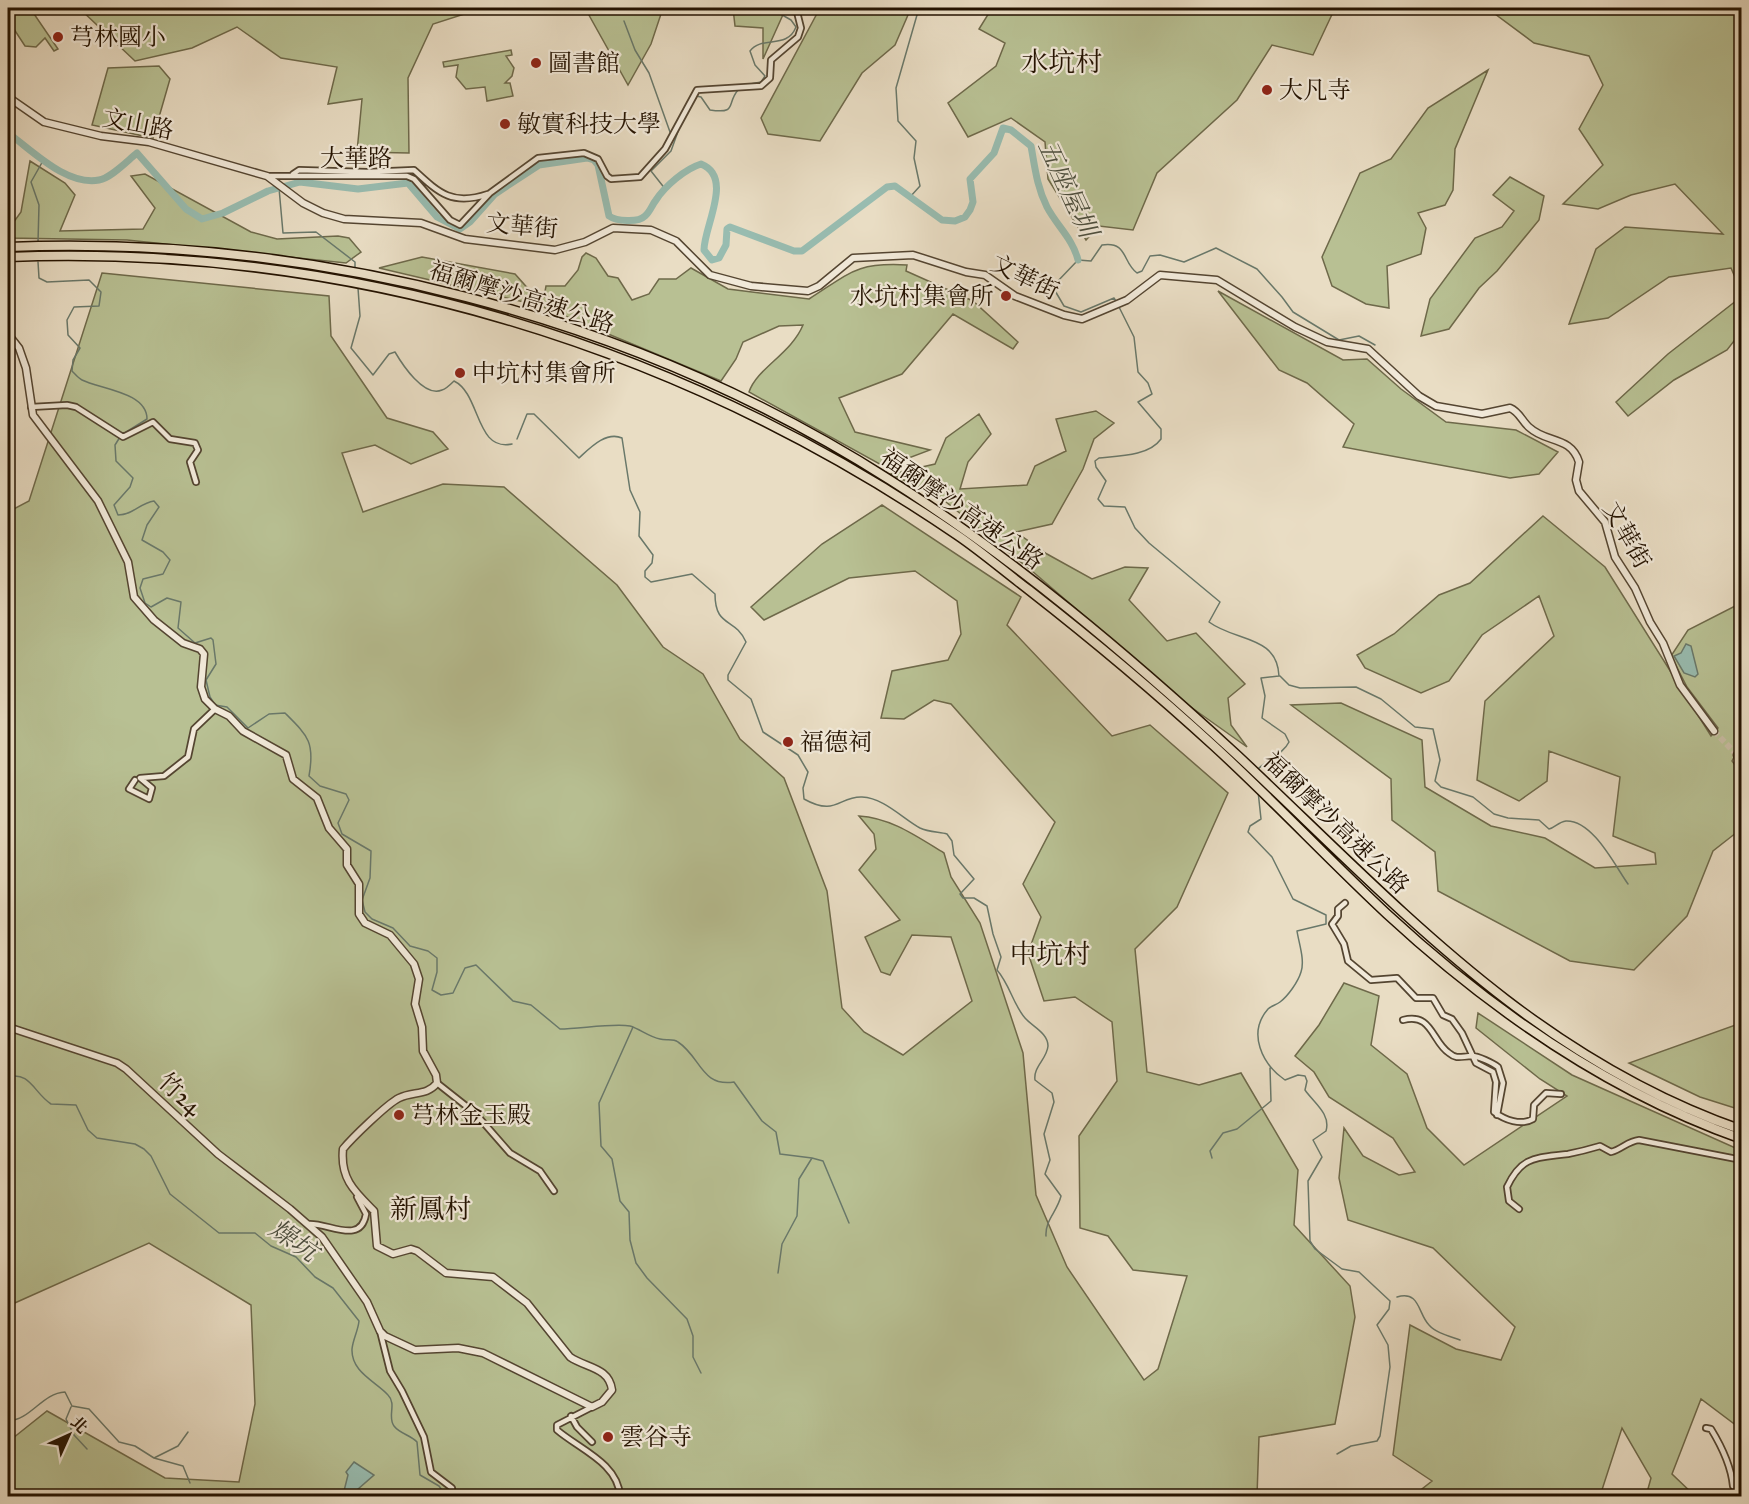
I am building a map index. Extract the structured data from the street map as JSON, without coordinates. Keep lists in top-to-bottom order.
{
  "streets": {
    "highway": ["福爾摩沙高速公路"],
    "street": [
      "文山路",
      "大華路",
      "文華街",
      "竹24"
    ]
  },
  "crossings": [
    ["文山路", "大華路"],
    ["文山路", "文華街"],
    ["大華路", "文華街"]
  ],
  "districts": ["水坑村", "中坑村", "新鳳村"],
  "water": ["五座屋圳", "燥坑"],
  "places": [
    "芎林國小",
    "圖書館",
    "大凡寺",
    "敏實科技大學",
    "水坑村集會所",
    "中坑村集會所",
    "福德祠",
    "芎林金玉殿",
    "雲谷寺"
  ],
  "north": "top right"
}
